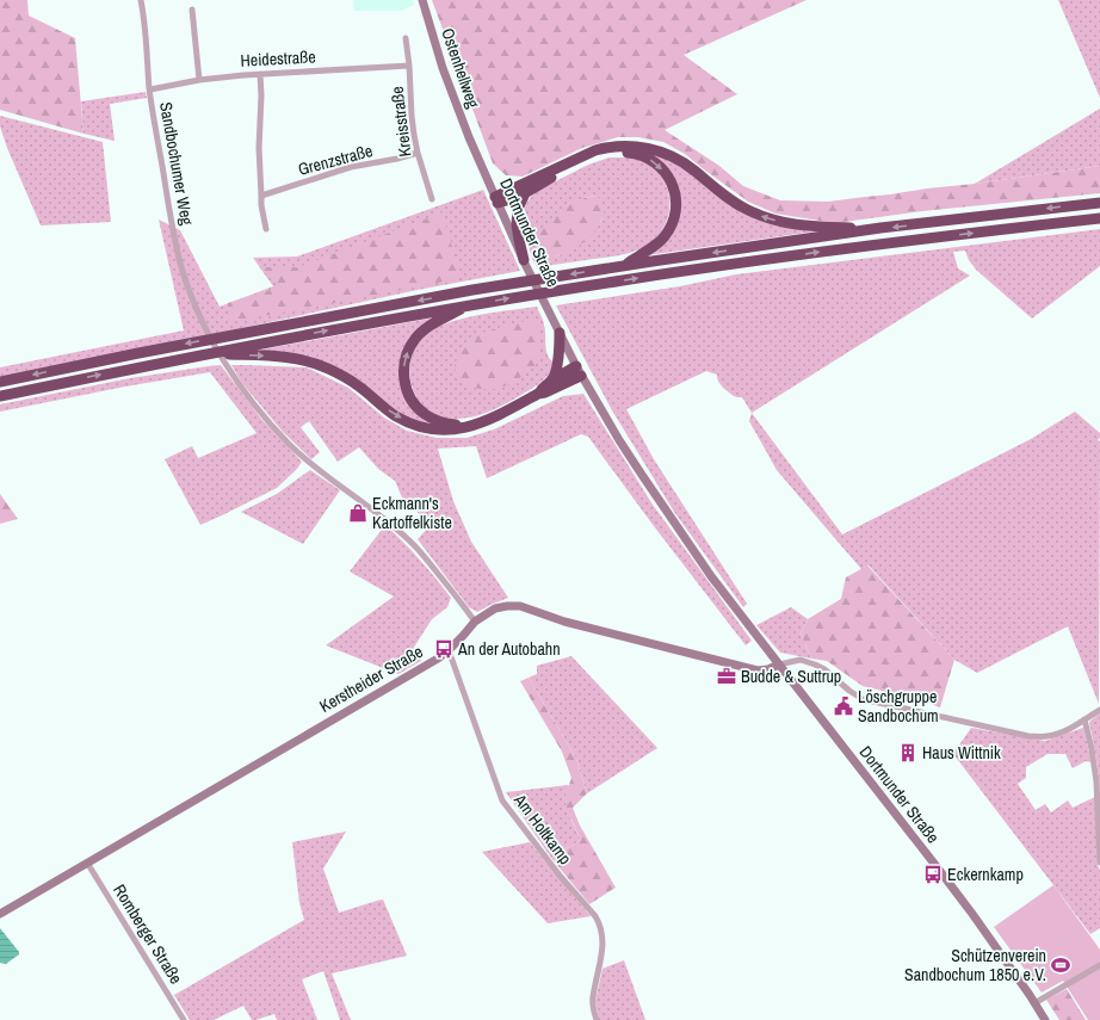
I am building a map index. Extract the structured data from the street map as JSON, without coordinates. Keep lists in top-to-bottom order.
{
  "streets": {
    "main road": ["Ostenhellweg", "Dortmunder Straße", "Kerstheider Straße"],
    "street": [
      "Heidestraße",
      "Kreisstraße",
      "Grenzstraße",
      "Sandbochumer Weg",
      "Am Holtkamp",
      "Romberger Straße"
    ]
  },
  "crossings": [
    ["Heidestraße", "Kreisstraße"],
    ["Heidestraße", "Sandbochumer Weg"],
    ["Ostenhellweg", "Dortmunder Straße"],
    ["Kreisstraße", "Grenzstraße"],
    ["Sandbochumer Weg", "Kerstheider Straße"],
    ["Dortmunder Straße", "Kerstheider Straße"],
    ["Kerstheider Straße", "Am Holtkamp"],
    ["Kerstheider Straße", "Romberger Straße"]
  ],
  "places": {
    "shop": ["Eckmann's Kartoffelkiste"],
    "bus stop": ["An der Autobahn", "Eckernkamp"],
    "office": ["Budde & Suttrup"],
    "public building": ["Löschgruppe Sandbochum"],
    "building": ["Haus Wittnik"],
    "sports": ["Schützenverein Sandbochum 1850 e.V."]
  }
}
